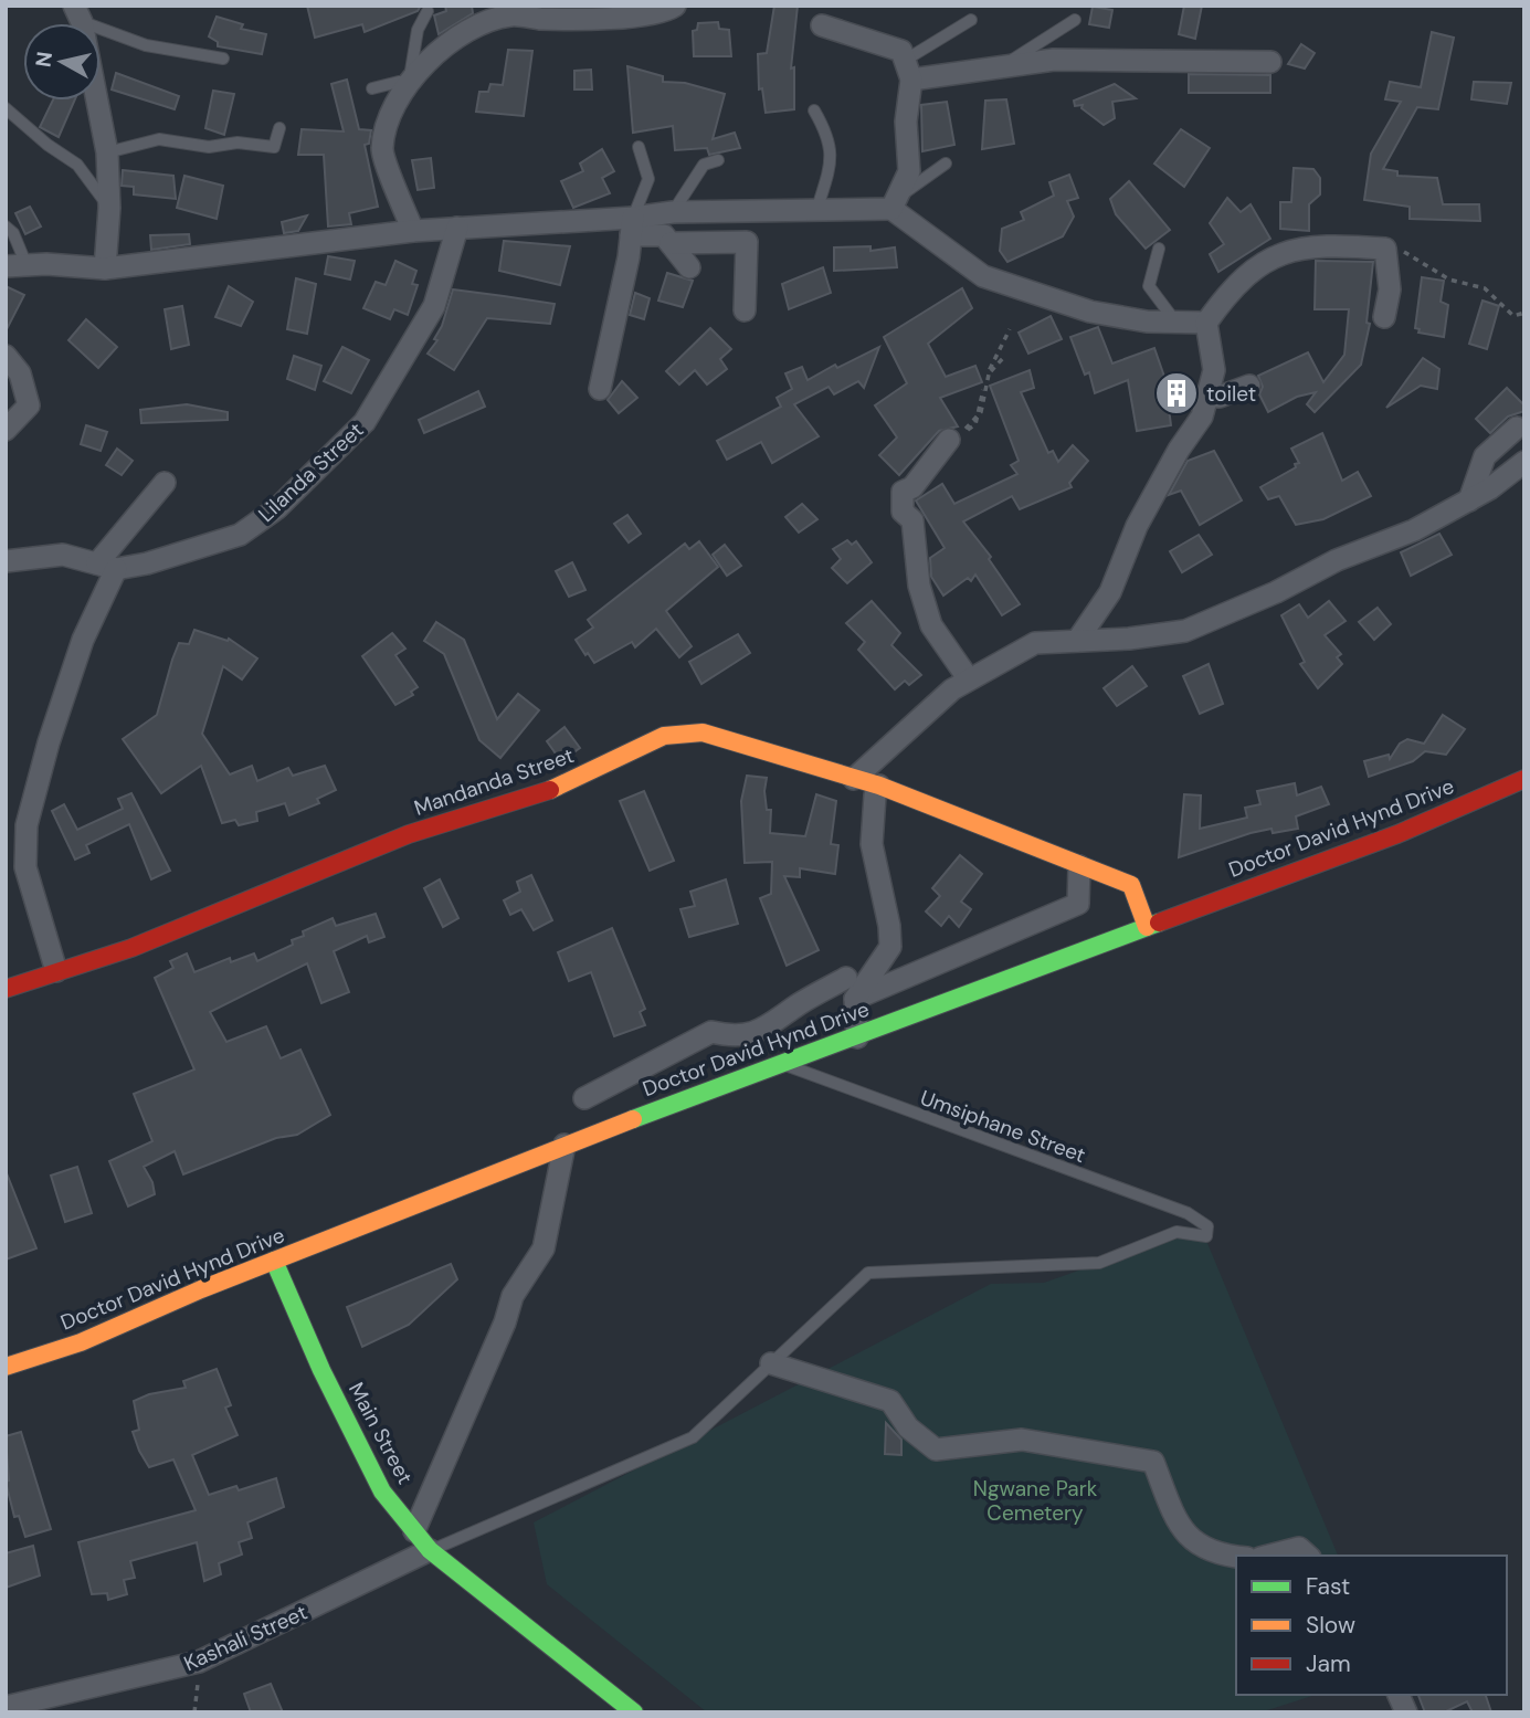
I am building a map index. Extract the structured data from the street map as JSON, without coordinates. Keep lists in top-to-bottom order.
{
  "streets": {
    "street": [
      "Lilanda Street",
      "Mandanda Street",
      "Doctor David Hynd Drive",
      "Main Street",
      "Kashali Street"
    ],
    "lane": ["Umsiphane Street"]
  },
  "crossings": [
    ["Mandanda Street", "Doctor David Hynd Drive"],
    ["Doctor David Hynd Drive", "Umsiphane Street"],
    ["Doctor David Hynd Drive", "Main Street"],
    ["Main Street", "Kashali Street"]
  ],
  "parks": ["Ngwane Park Cemetery"],
  "places": {
    "building": ["toilet"]
  },
  "legend": ["Fast", "Slow", "Jam"],
  "north": "left"
}
